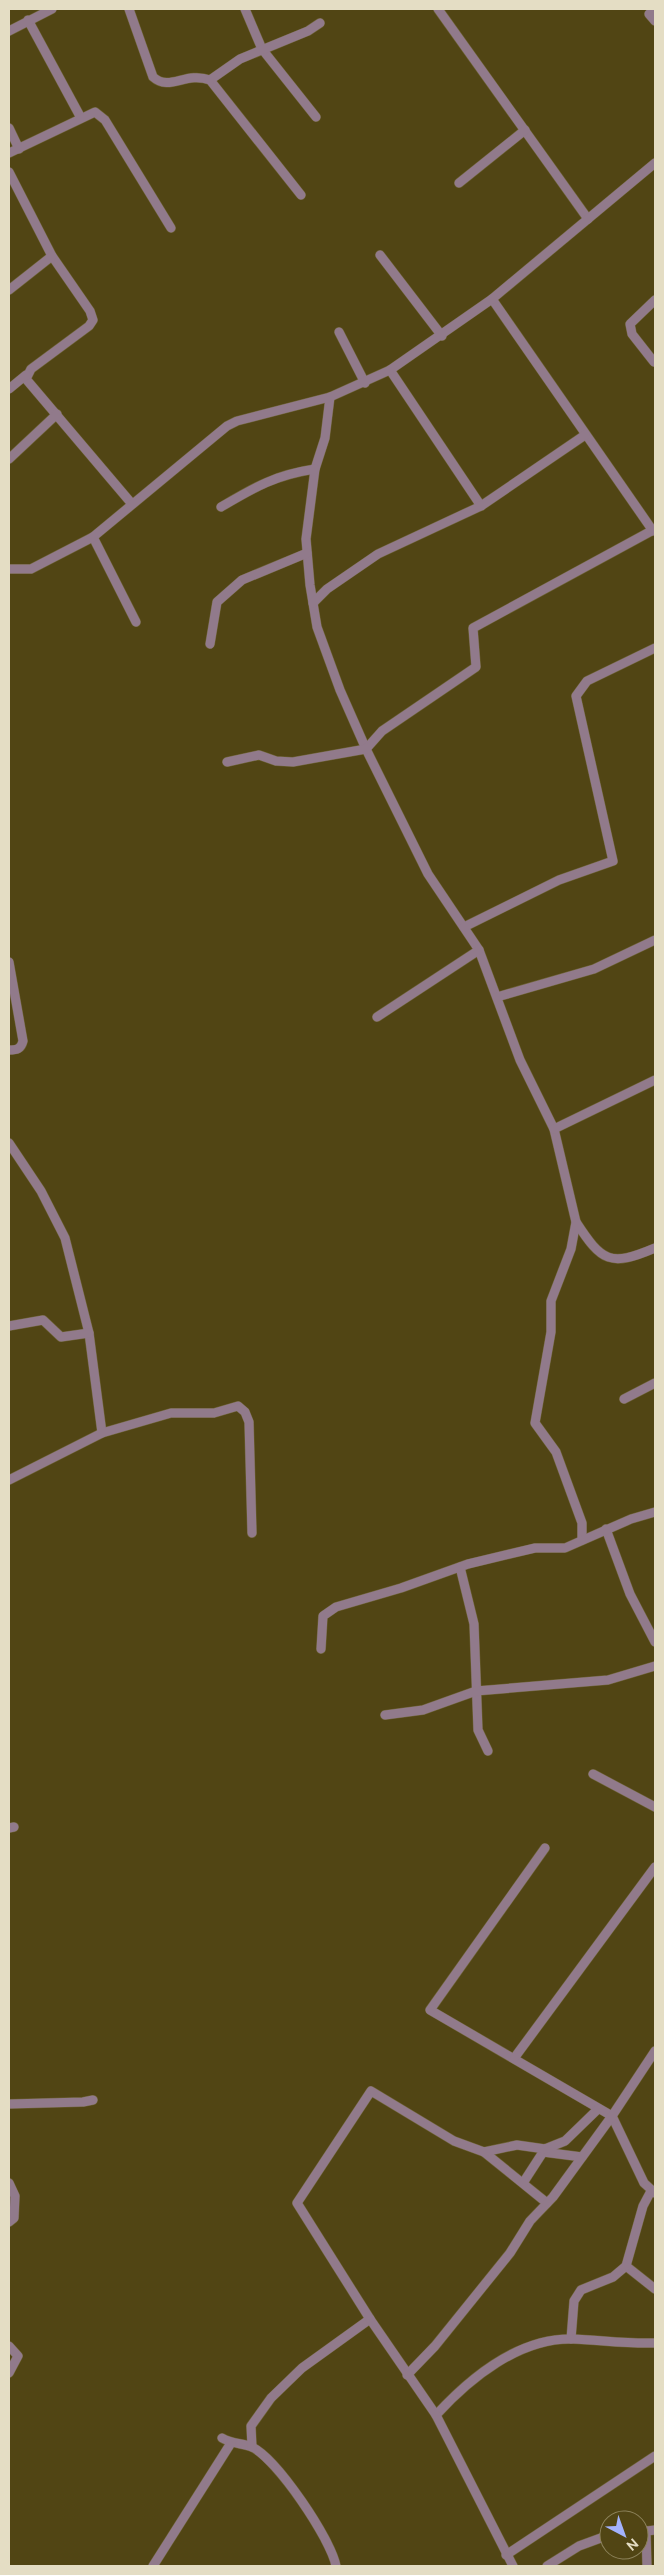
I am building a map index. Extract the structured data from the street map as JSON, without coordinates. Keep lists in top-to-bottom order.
{
  "north": "bottom right"
}
